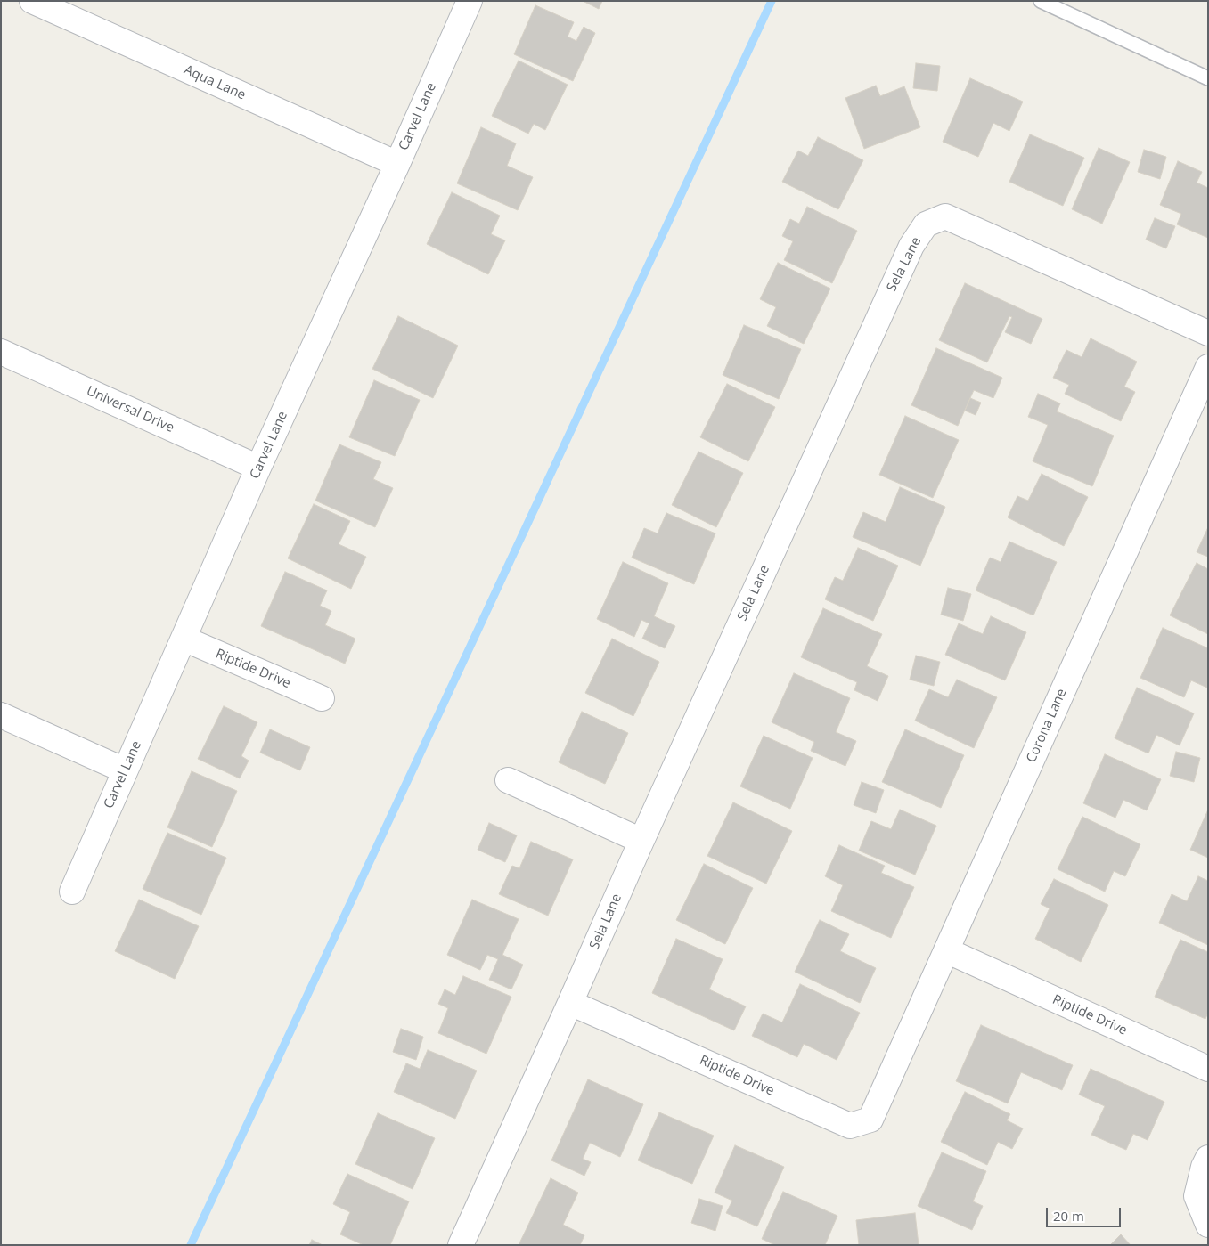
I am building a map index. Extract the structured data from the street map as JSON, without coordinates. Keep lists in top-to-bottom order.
{
  "streets": {
    "street": [
      "Aqua Lane",
      "Carvel Lane",
      "Sela Lane",
      "Universal Drive",
      "Riptide Drive",
      "Corona Lane"
    ]
  },
  "crossings": [
    ["Aqua Lane", "Carvel Lane"],
    ["Carvel Lane", "Universal Drive"],
    ["Carvel Lane", "Riptide Drive"],
    ["Sela Lane", "Riptide Drive"],
    ["Riptide Drive", "Corona Lane"]
  ],
  "scale_bar": "20 m"
}
